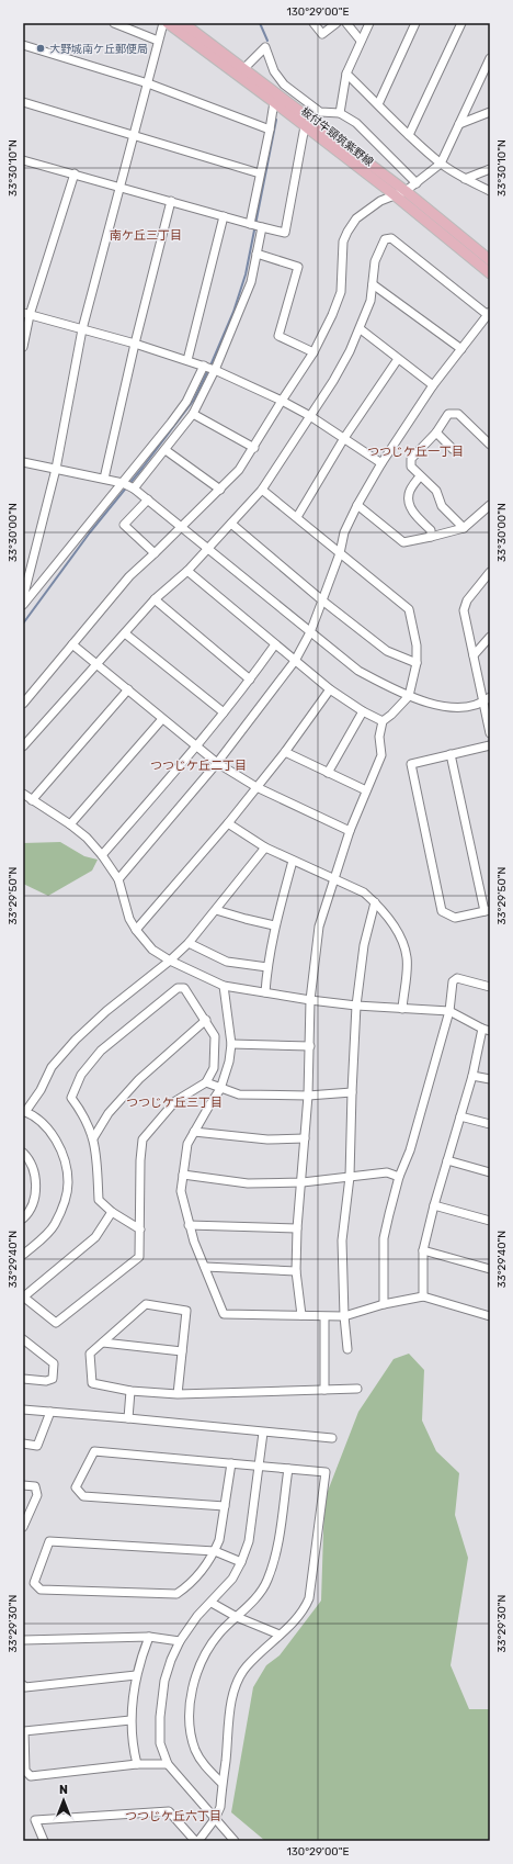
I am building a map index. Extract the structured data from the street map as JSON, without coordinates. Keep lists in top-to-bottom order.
{
  "streets": {
    "main road": ["板付牛頸筑紫野線"]
  },
  "districts": [
    "南ケ丘三丁目",
    "つつじケ丘一丁目",
    "つつじケ丘二丁目",
    "つつじケ丘三丁目",
    "つつじケ丘六丁目"
  ],
  "places": ["大野城南ケ丘郵便局"],
  "north": "top",
  "coordinates": [
    "130°29'00\"E",
    "33°30'10\"N",
    "33°30'00\"N",
    "33°29'50\"N",
    "33°29'40\"N",
    "33°29'30\"N"
  ]
}
